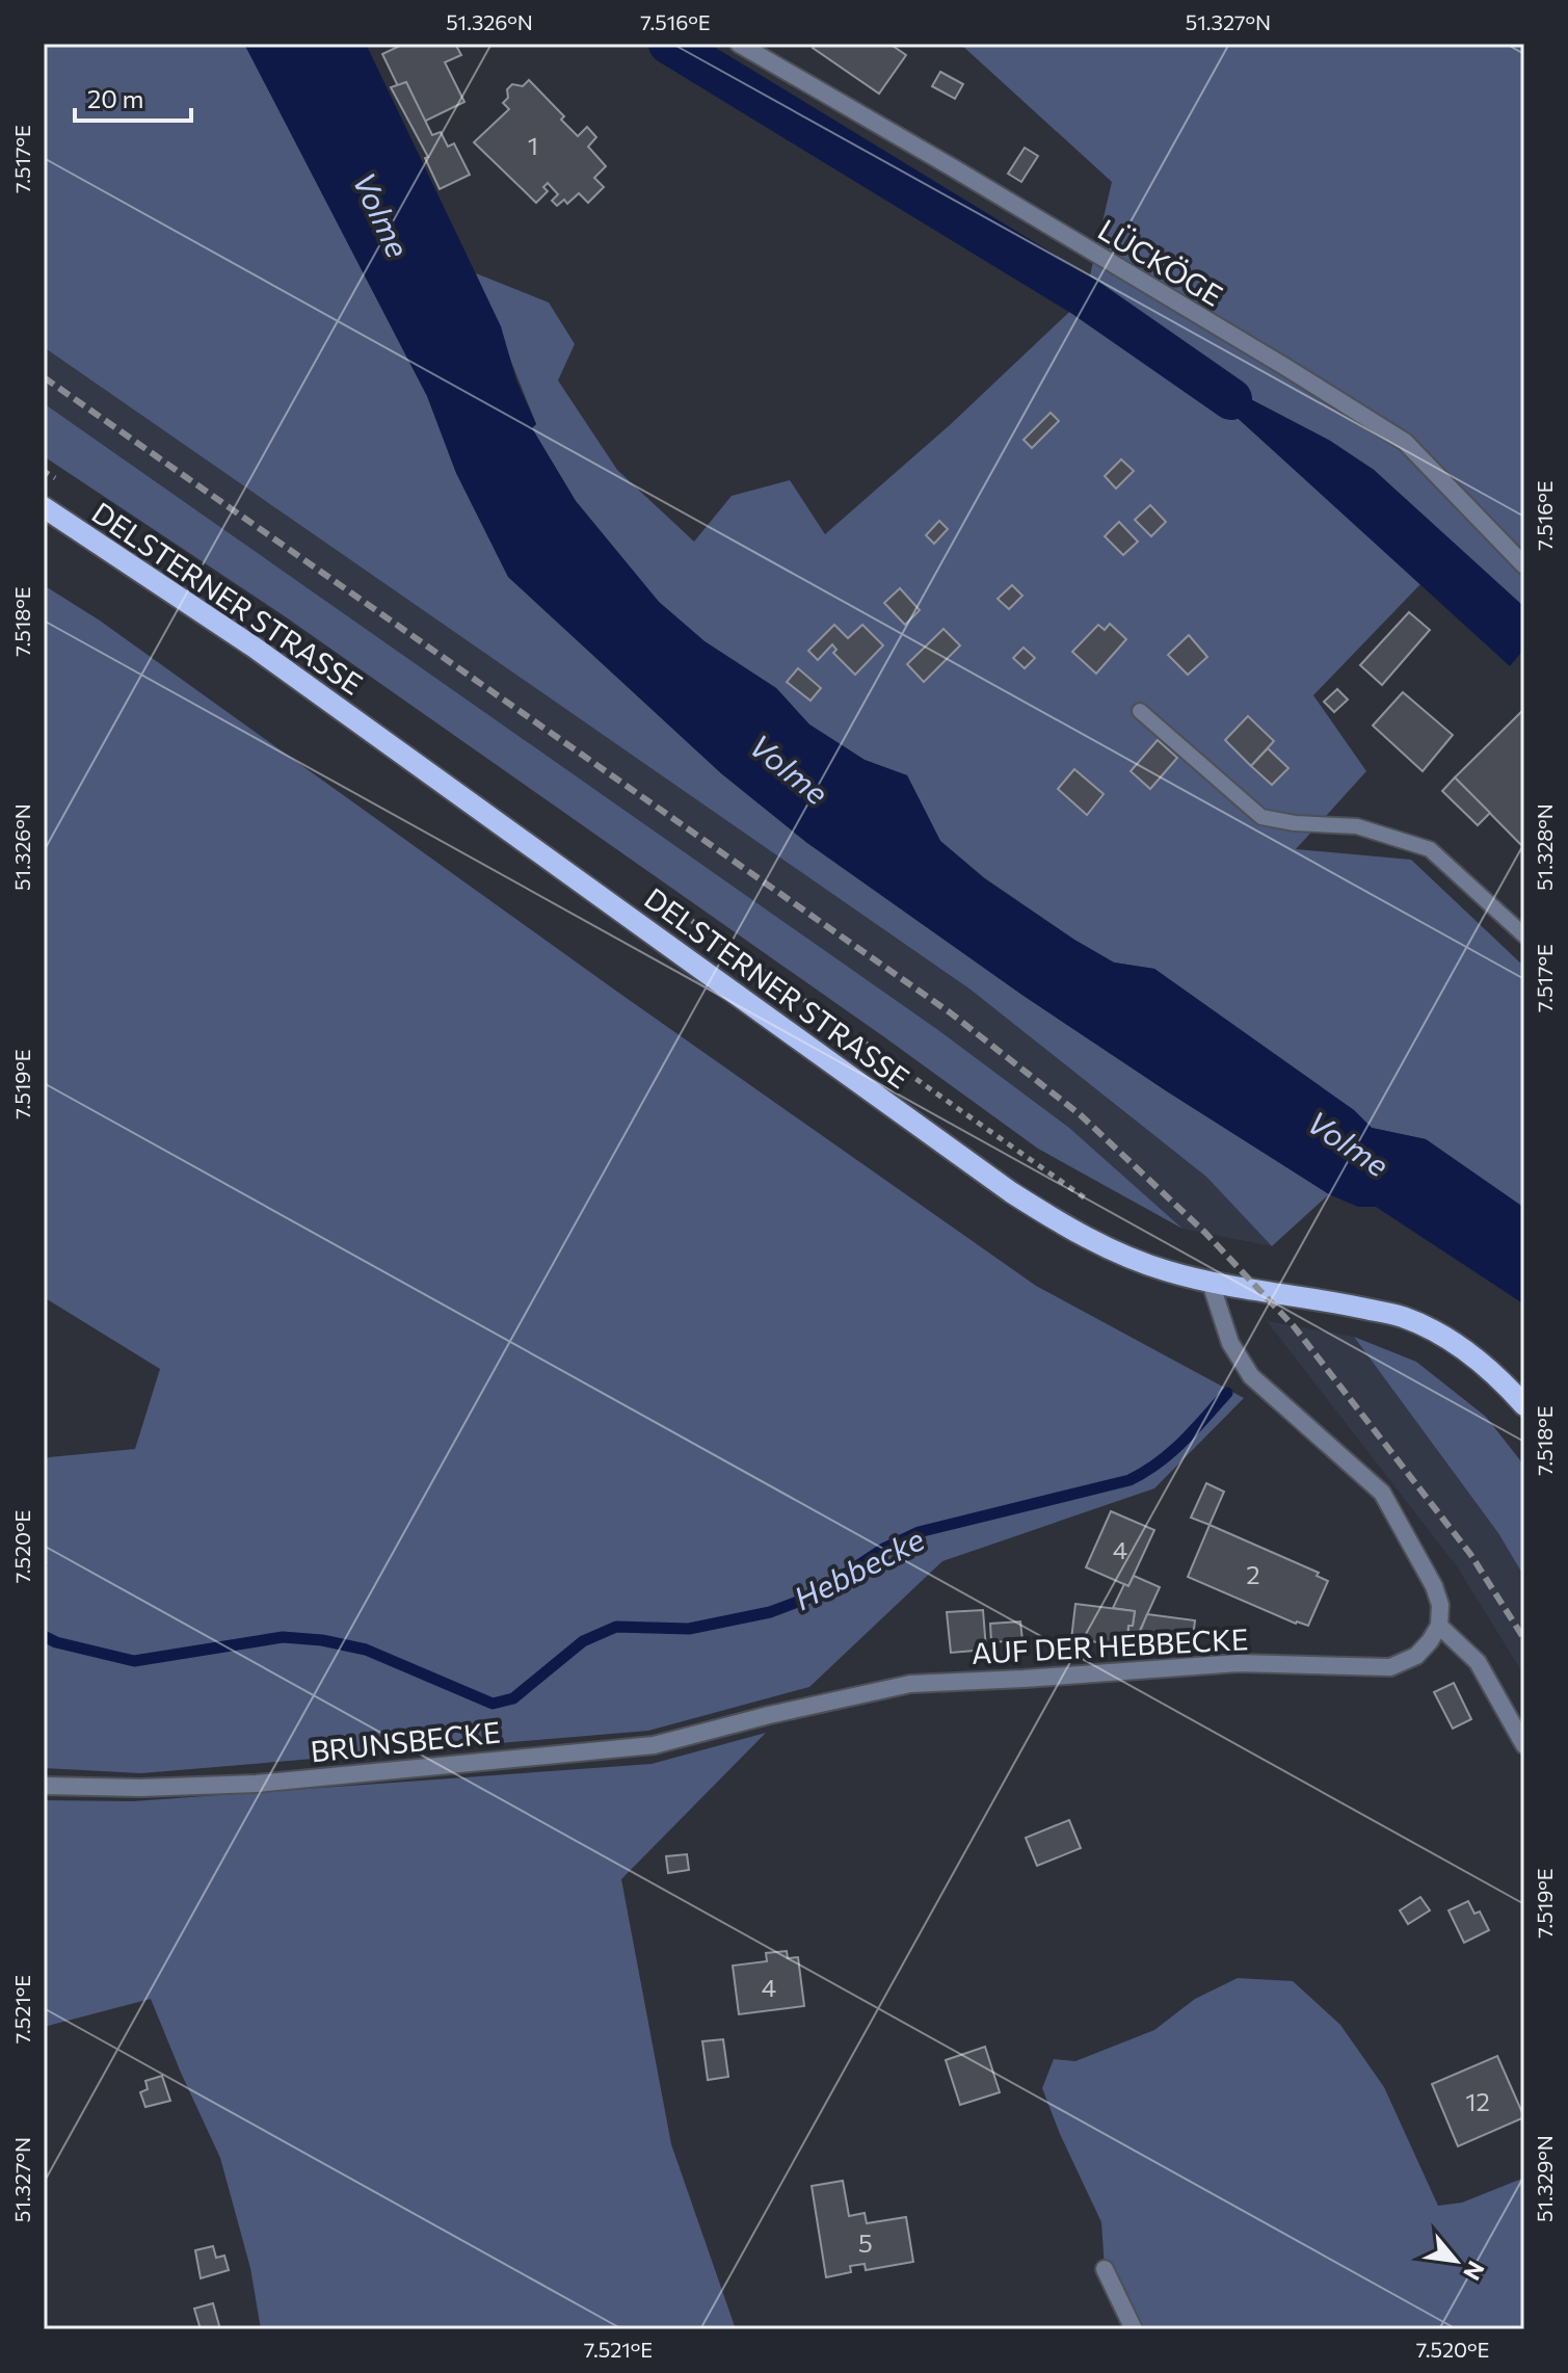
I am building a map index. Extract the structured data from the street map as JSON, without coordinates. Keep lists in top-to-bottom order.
{
  "streets": {
    "main road": ["DELSTERNER STRASSE"],
    "street": ["LÜCKÖGE", "AUF DER HEBBECKE", "BRUNSBECKE"]
  },
  "crossings": [
    ["AUF DER HEBBECKE", "BRUNSBECKE"]
  ],
  "water": ["Volme", "Hebbecke"],
  "house_numbers": [
    "1",
    "4",
    "2",
    "4",
    "12",
    "5"
  ],
  "scale_bar": "20 m",
  "north": "bottom right",
  "coordinates": [
    "51.326°N",
    "7.516°E",
    "51.327°N",
    "7.517°E",
    "7.518°E",
    "51.328°N",
    "7.519°E",
    "7.520°E",
    "7.521°E",
    "51.329°N"
  ]
}
